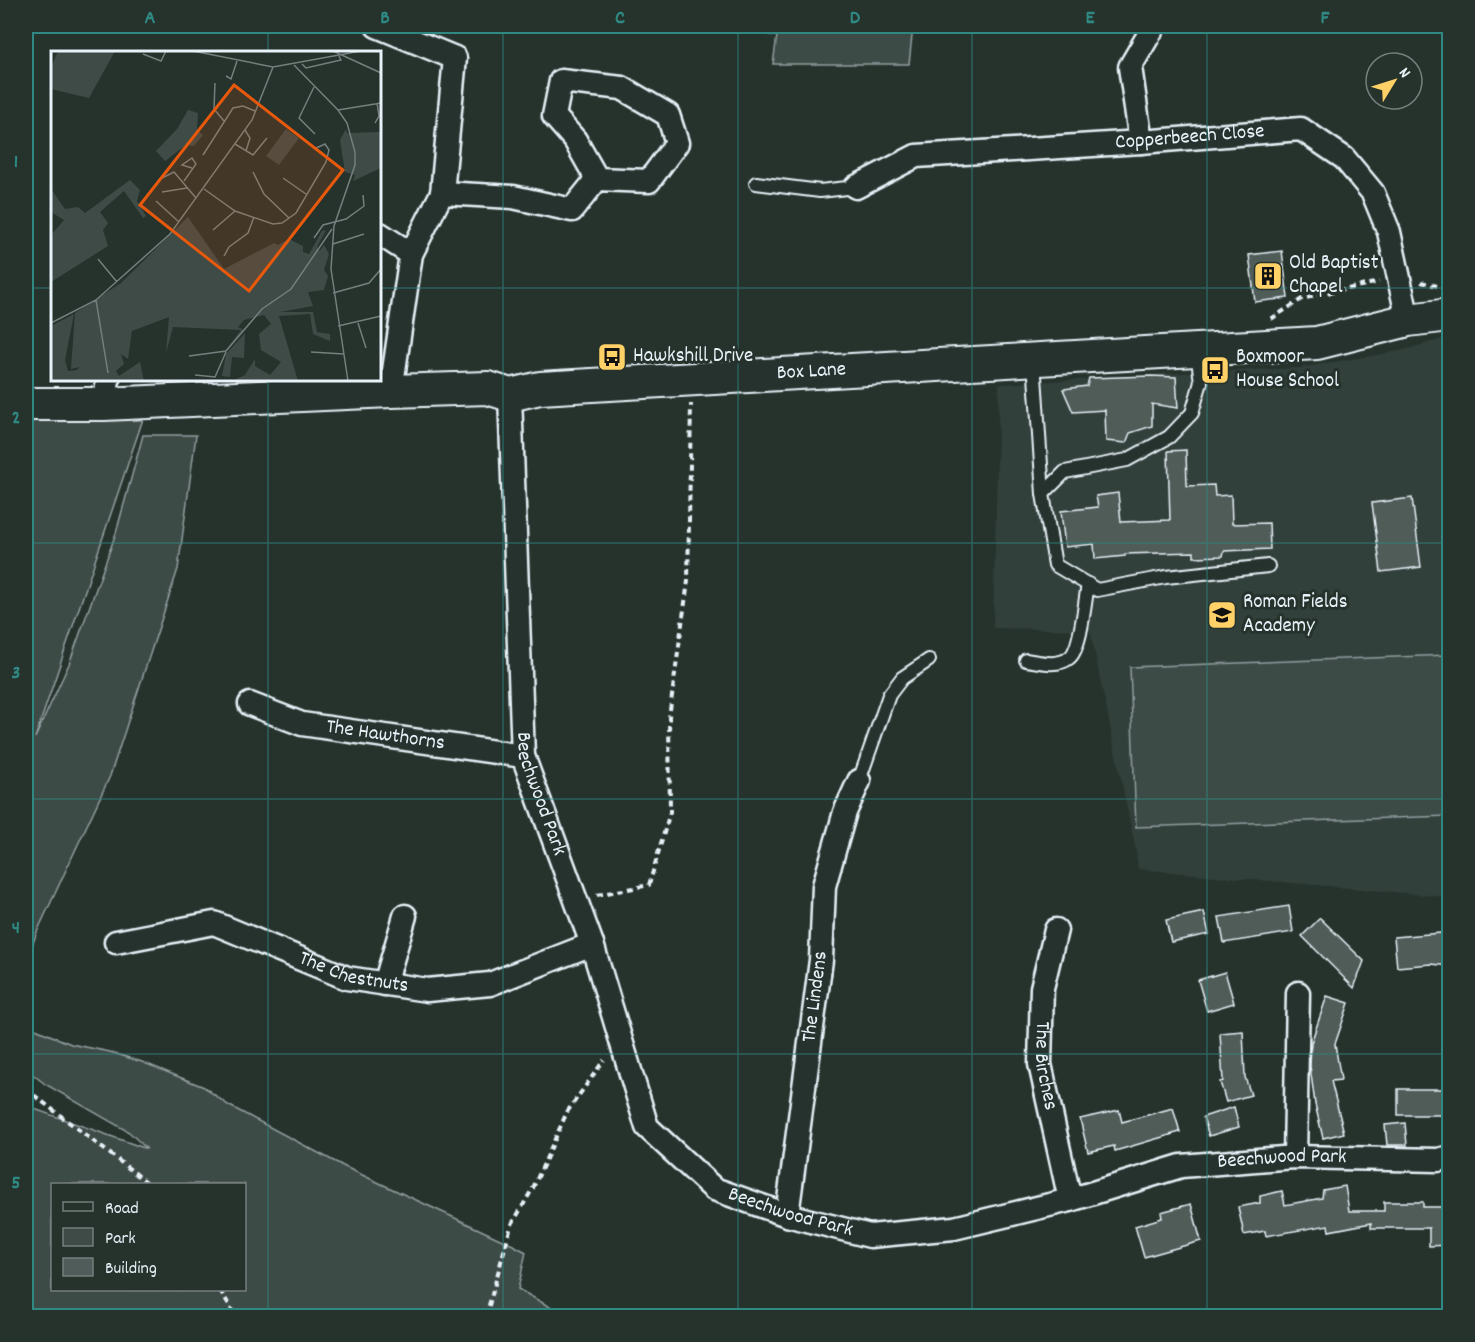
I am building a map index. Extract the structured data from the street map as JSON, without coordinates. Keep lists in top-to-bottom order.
{
  "streets": {
    "main road": ["Box Lane"],
    "street": [
      "Copperbeech Close",
      "The Hawthorns",
      "Beechwood Park",
      "The Chestnuts",
      "The Lindens",
      "The Birches"
    ]
  },
  "crossings": [
    ["Copperbeech Close", "Box Lane"],
    ["Box Lane", "Beechwood Park"],
    ["The Hawthorns", "Beechwood Park"],
    ["Beechwood Park", "The Chestnuts"],
    ["Beechwood Park", "The Lindens"],
    ["Beechwood Park", "The Birches"]
  ],
  "places": {
    "building": ["Old Baptist Chapel"],
    "bus stop": ["Hawkshill Drive", "Boxmoor House School"],
    "school or university": ["Roman Fields Academy"]
  },
  "legend": ["Road", "Park", "Building"],
  "north": "top right",
  "grid": {
    "columns": [
      "A",
      "B",
      "C",
      "D",
      "E",
      "F"
    ],
    "rows": [
      "1",
      "2",
      "3",
      "4",
      "5"
    ]
  }
}
